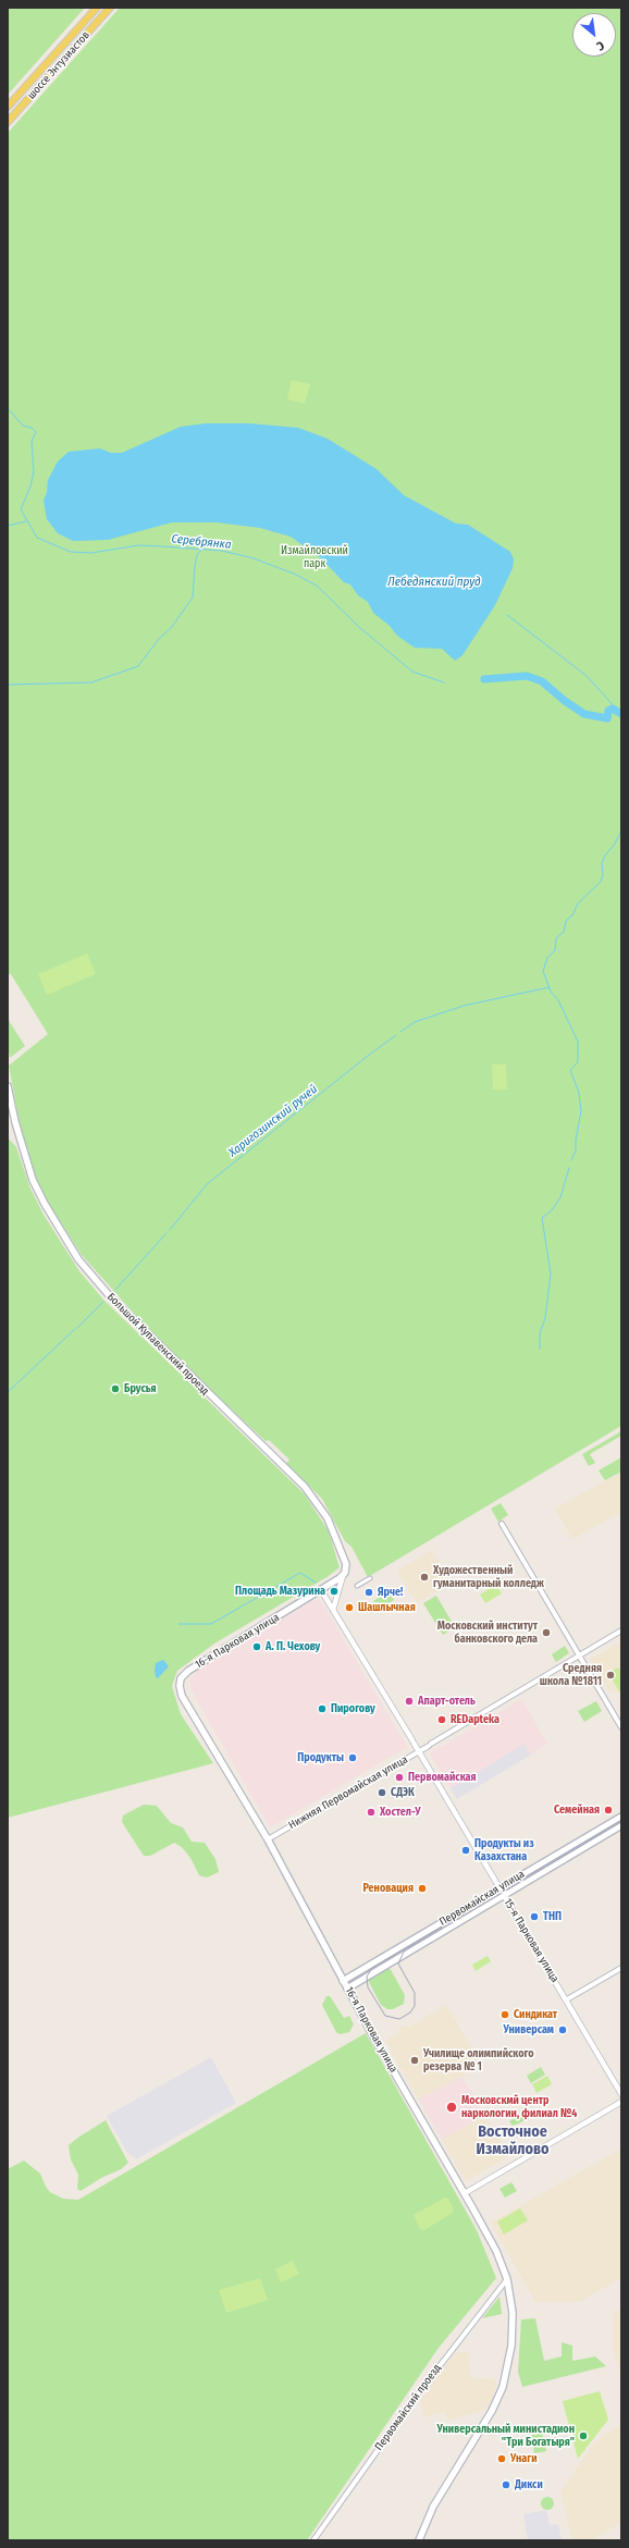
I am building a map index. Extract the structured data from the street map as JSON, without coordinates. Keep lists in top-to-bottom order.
{
  "streets": {
    "main road": [
      "шоссе Энтузиастов",
      "Большой Купавенский проезд",
      "16-я Парковая улица",
      "Первомайская улица"
    ],
    "street": ["Нижняя Первомайская улица", "15-я Парковая улица", "Первомайский проезд"]
  },
  "crossings": [
    ["16-я Парковая улица", "Нижняя Первомайская улица"],
    ["16-я Парковая улица", "Первомайская улица"],
    ["16-я Парковая улица", "15-я Парковая улица"],
    ["16-я Парковая улица", "Первомайский проезд"],
    ["Нижняя Первомайская улица", "15-я Парковая улица"],
    ["Первомайская улица", "15-я Парковая улица"]
  ],
  "districts": ["Восточное Измайлово"],
  "water": ["Серебрянка", "Лебедянский пруд", "Харигозинский ручей"],
  "parks": ["Измайловский парк"],
  "places": [
    "Брусья",
    "Художественный гуманитарный колледж",
    "Площадь Мазурина",
    "Ярче!",
    "Шашлычная",
    "Московский институт банковского дела",
    "А. П. Чехову",
    "Средняя школа №1811",
    "Апарт-отель",
    "Пирогову",
    "REDapteka",
    "Продукты",
    "Первомайская",
    "СДЭК",
    "Семейная",
    "Хостел-У",
    "Продукты из Казахстана",
    "Реновация",
    "ТНП",
    "Синдикат",
    "Универсам",
    "Училище олимпийского резерва № 1",
    "Московскмй центр наркологии, филиал №4",
    "Универсальный министадион \"Три Богатыря\"",
    "Унаги",
    "Дикси"
  ],
  "north": "bottom right"
}
